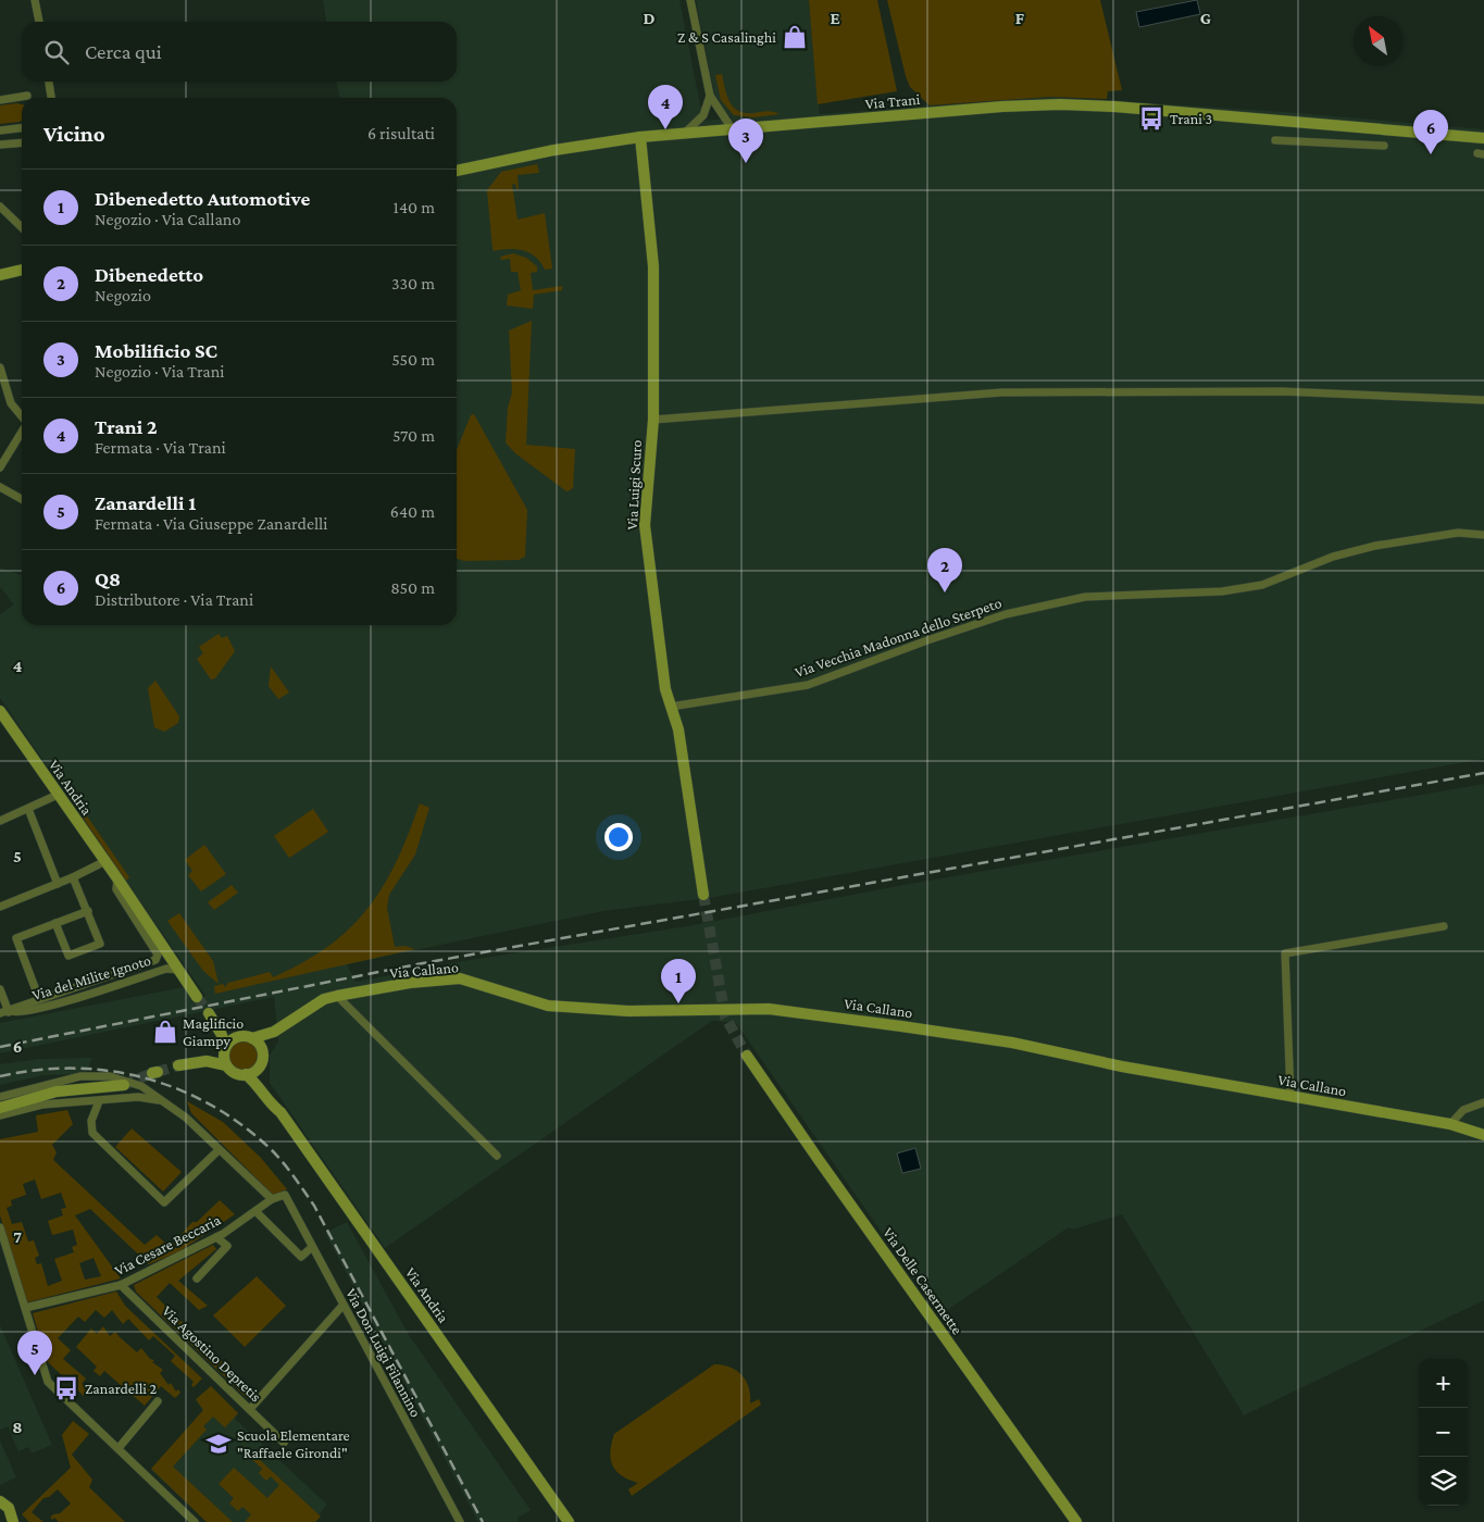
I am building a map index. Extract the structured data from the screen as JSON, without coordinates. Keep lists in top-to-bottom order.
{
  "streets": {
    "main road": [
      "Via Trani",
      "Via Luigi Scuro",
      "Via Andria",
      "Via Callano",
      "Via Delle Casermette"
    ],
    "street": [
      "Via Vecchia Madonna dello Sterpeto",
      "Via del Milite Ignoto",
      "Via Cesare Beccaria",
      "Via Don Luigi Filannino",
      "Via Agostino Depretis"
    ]
  },
  "crossings": [
    ["Via Trani", "Via Luigi Scuro"],
    ["Via Luigi Scuro", "Via Vecchia Madonna dello Sterpeto"],
    ["Via Andria", "Via Callano"],
    ["Via Andria", "Via del Milite Ignoto"],
    ["Via Cesare Beccaria", "Via Don Luigi Filannino"],
    ["Via Cesare Beccaria", "Via Agostino Depretis"]
  ],
  "places": {
    "shop": ["Z & S Casalinghi", "Maglificio Giampy"],
    "bus stop": ["Trani 3", "Zanardelli 2"],
    "school or university": ["Scuola Elementare \"Raffaele Girondi\""]
  },
  "north": "top left",
  "page": {
    "search": "Cerca qui",
    "pins": [
      "4",
      "6",
      "3",
      "2",
      "1",
      "5"
    ],
    "heading": ["Vicino", "6 risultati"],
    "list": [
      {
        "mark": "1",
        "name": "Dibenedetto Automotive",
        "note": "Negozio · Via Callano",
        "value": "140 m"
      },
      {
        "mark": "2",
        "name": "Dibenedetto",
        "note": "Negozio",
        "value": "330 m"
      },
      {
        "mark": "3",
        "name": "Mobilificio SC",
        "note": "Negozio · Via Trani",
        "value": "550 m"
      },
      {
        "mark": "4",
        "name": "Trani 2",
        "note": "Fermata · Via Trani",
        "value": "570 m"
      },
      {
        "mark": "5",
        "name": "Zanardelli 1",
        "note": "Fermata · Via Giuseppe Zanardelli",
        "value": "640 m"
      },
      {
        "mark": "6",
        "name": "Q8",
        "note": "Distributore · Via Trani",
        "value": "850 m"
      }
    ],
    "map_buttons": ["+", "−"]
  },
  "grid": {
    "columns": [
      "D",
      "E",
      "F",
      "G"
    ],
    "rows": [
      "4",
      "5",
      "6",
      "7",
      "8"
    ]
  }
}
